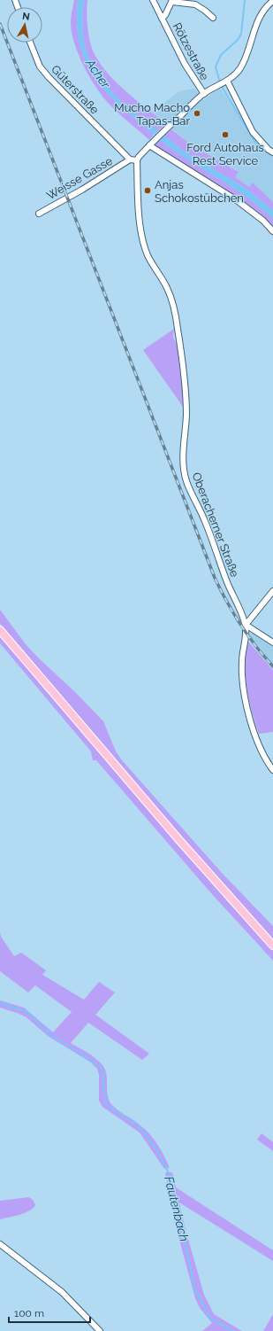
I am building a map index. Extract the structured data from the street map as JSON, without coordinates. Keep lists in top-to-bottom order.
{
  "streets": {
    "street": [
      "Rötzestraße",
      "Güterstraße",
      "Weisse Gasse",
      "Oberacherner Straße"
    ]
  },
  "crossings": [
    ["Güterstraße", "Weisse Gasse"]
  ],
  "water": ["Acher", "Fautenbach"],
  "places": ["Mucho Macho Tapas-Bar", "Ford Autohaus Rest Service", "Anjas Schokostübchen"],
  "scale_bar": "100 m",
  "north": "top"
}
